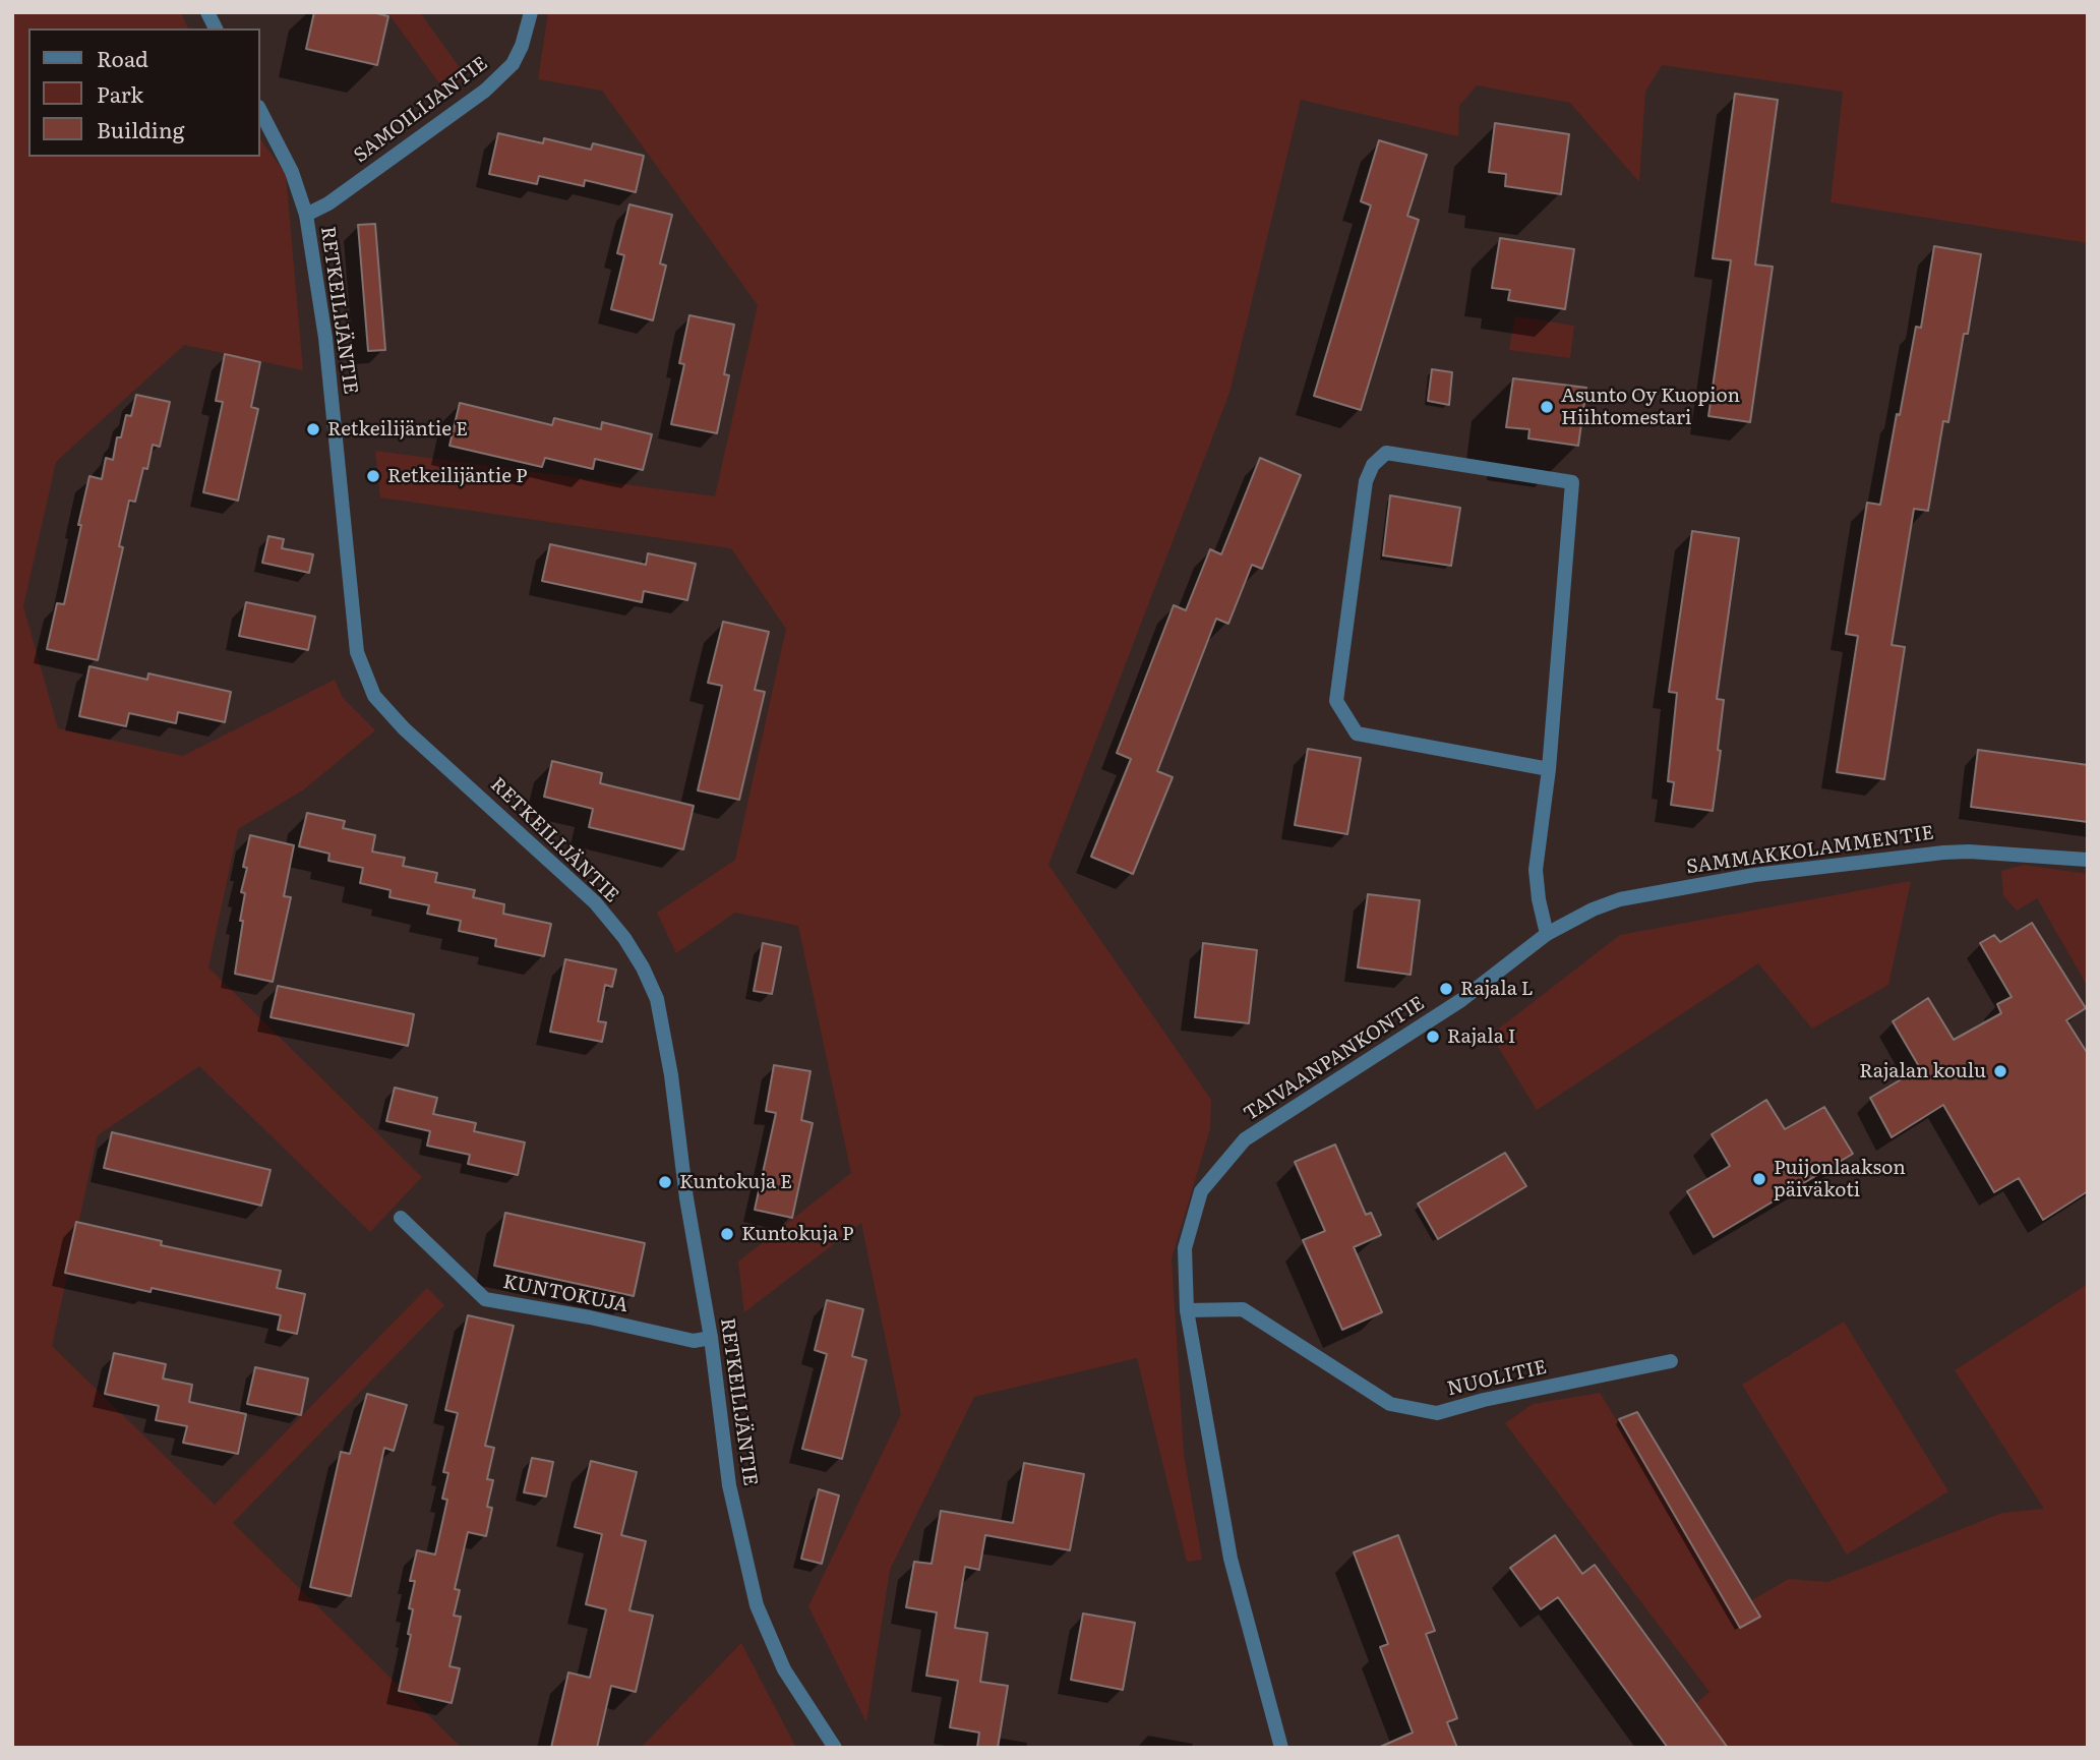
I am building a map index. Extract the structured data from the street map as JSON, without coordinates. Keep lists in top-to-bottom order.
{
  "streets": {
    "street": [
      "SAMOILIJANTIE",
      "RETKEILIJÄNTIE",
      "SAMMAKKOLAMMENTIE",
      "TAIVAANPANKONTIE",
      "KUNTOKUJA",
      "NUOLITIE"
    ]
  },
  "crossings": [
    ["SAMOILIJANTIE", "RETKEILIJÄNTIE"],
    ["RETKEILIJÄNTIE", "KUNTOKUJA"],
    ["SAMMAKKOLAMMENTIE", "TAIVAANPANKONTIE"],
    ["TAIVAANPANKONTIE", "NUOLITIE"]
  ],
  "places": [
    "Asunto Oy Kuopion Hiihtomestari",
    "Retkeilijäntie E",
    "Retkeilijäntie P",
    "Rajala L",
    "Rajala I",
    "Rajalan koulu",
    "Puijonlaakson päiväkoti",
    "Kuntokuja E",
    "Kuntokuja P"
  ],
  "legend": ["Road", "Park", "Building"]
}
